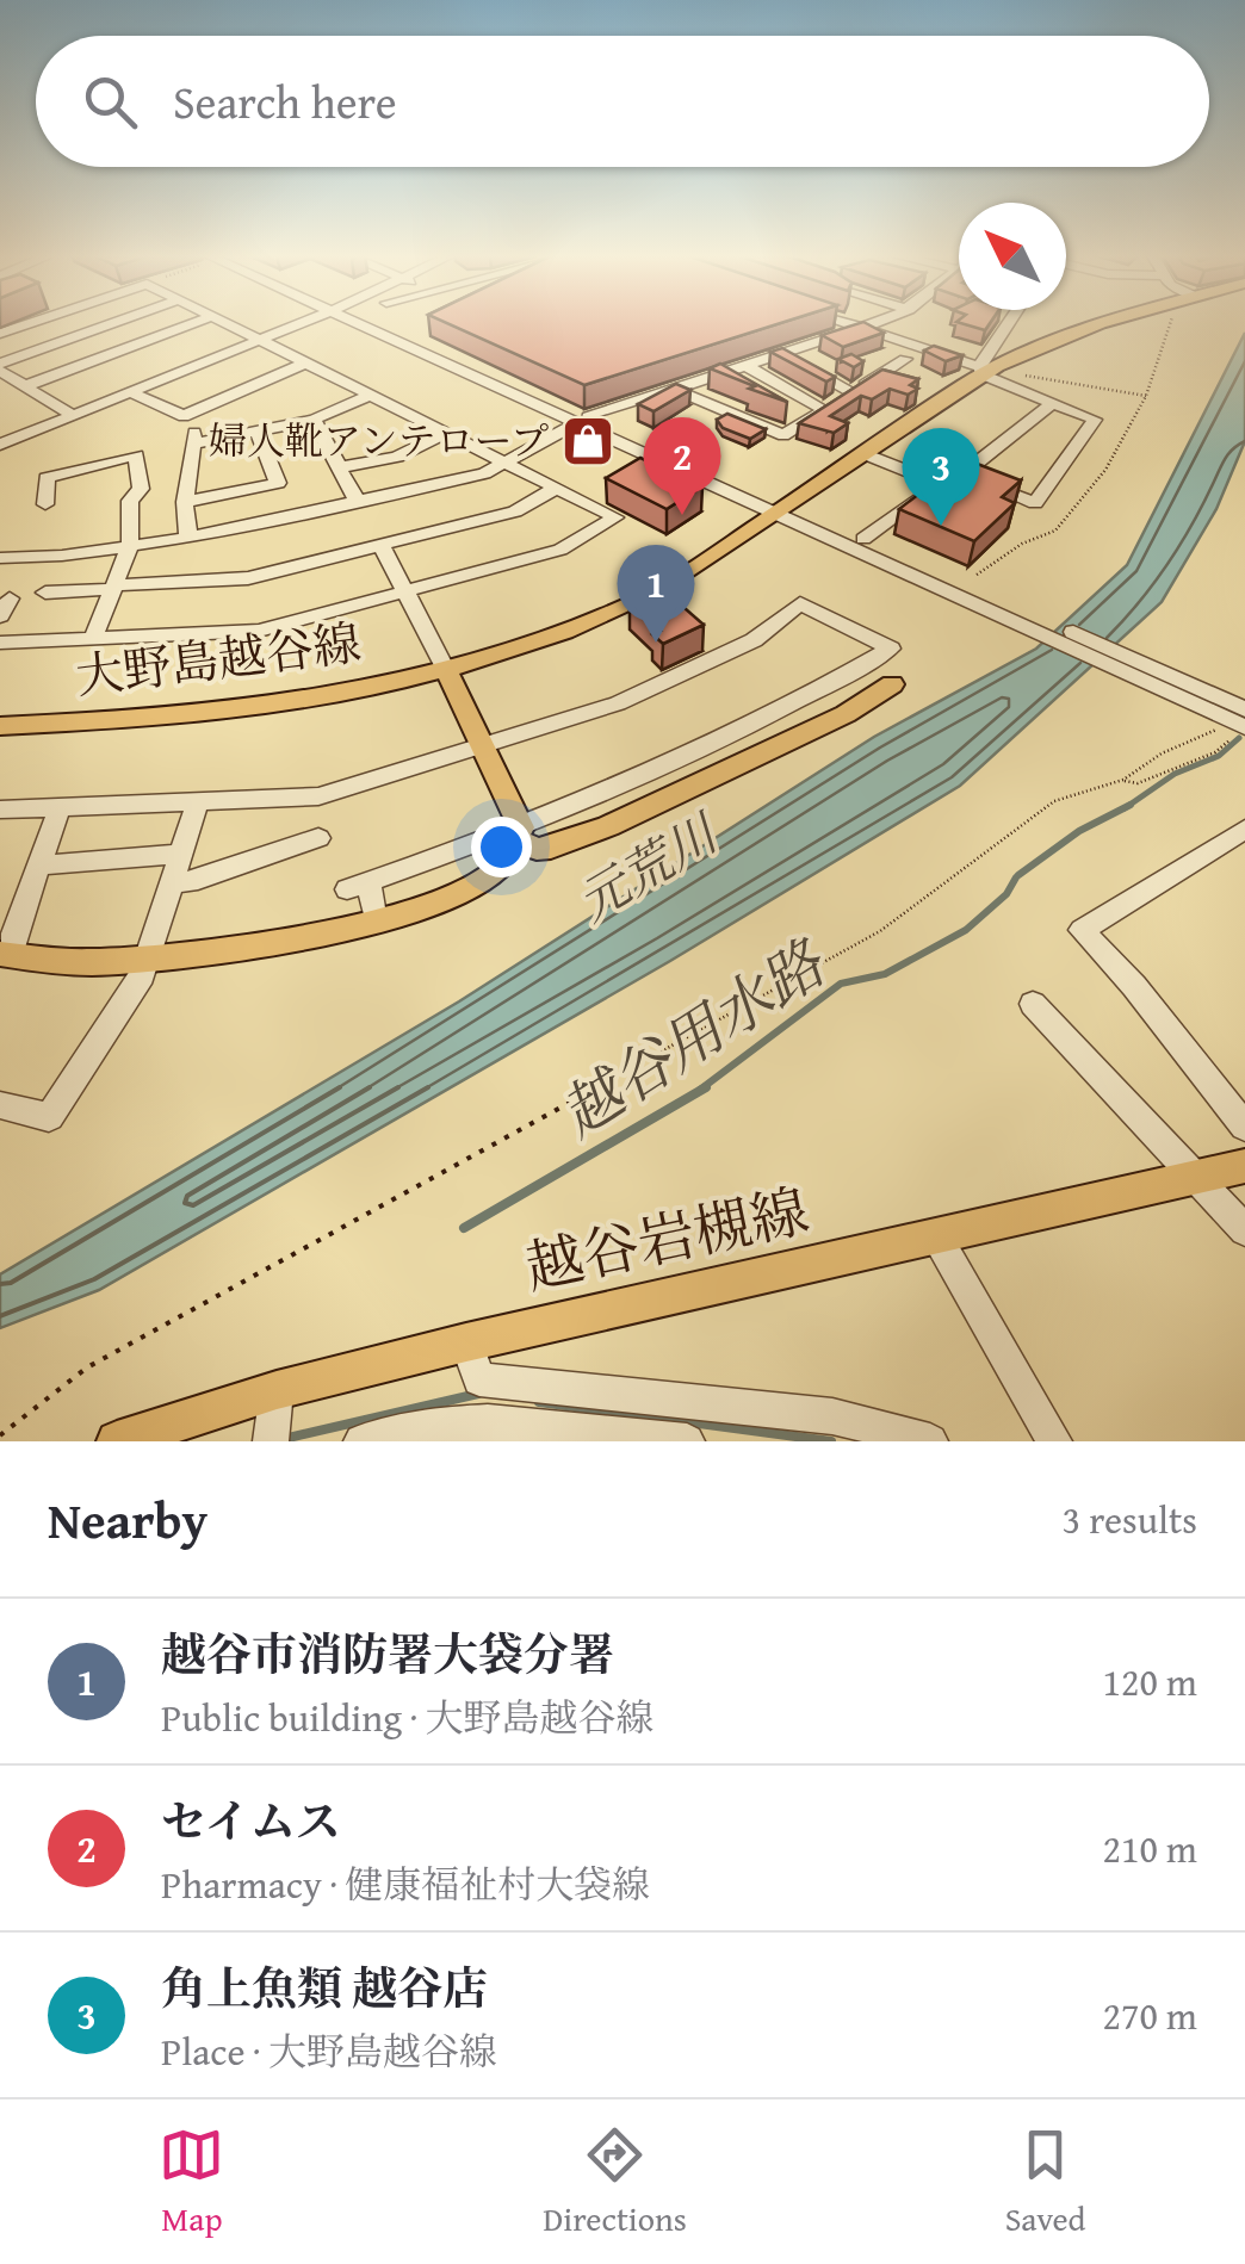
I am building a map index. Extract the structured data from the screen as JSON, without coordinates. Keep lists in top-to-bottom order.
{
  "streets": {
    "main road": ["大野島越谷線", "越谷岩槻線"]
  },
  "water": ["元荒川", "越谷用水路"],
  "places": {
    "shop": ["婦人靴アンテロープ"]
  },
  "north": "top left",
  "page": {
    "search": "Search here",
    "pins": ["2", "3", "1"],
    "heading": ["Nearby", "3 results"],
    "list": [
      {
        "mark": "1",
        "name": "越谷市消防署大袋分署",
        "note": "Public building · 大野島越谷線",
        "value": "120 m"
      },
      {
        "mark": "2",
        "name": "セイムス",
        "note": "Pharmacy · 健康福祉村大袋線",
        "value": "210 m"
      },
      {
        "mark": "3",
        "name": "角上魚類 越谷店",
        "note": "Place · 大野島越谷線",
        "value": "270 m"
      }
    ],
    "nav": ["Map", "Directions", "Saved"]
  }
}
